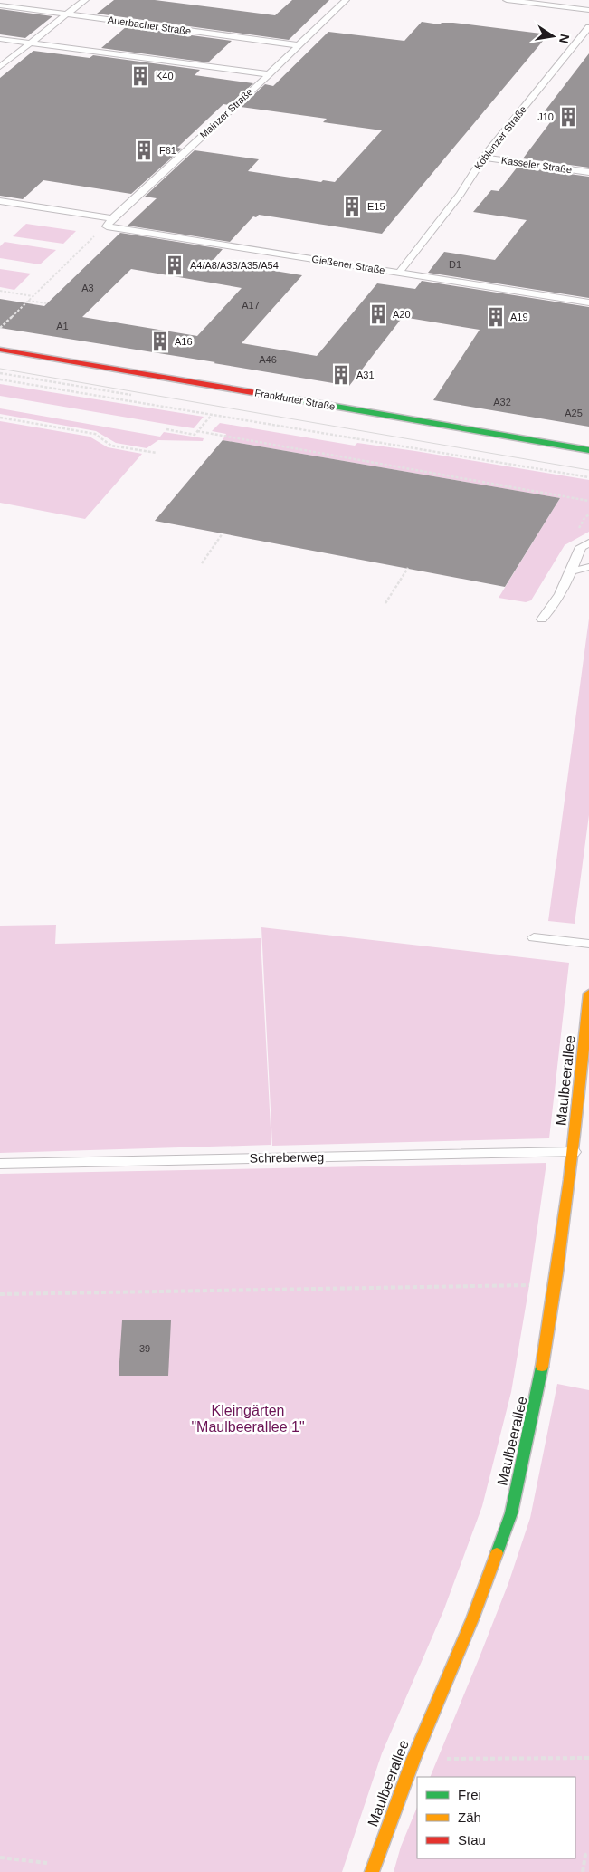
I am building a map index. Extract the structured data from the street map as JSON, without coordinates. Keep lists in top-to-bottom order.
{
  "streets": {
    "street": ["Frankfurter Straße", "Maulbeerallee"],
    "lane": [
      "Auerbacher Straße",
      "Mainzer Straße",
      "Koblenzer Straße",
      "Kasseler Straße",
      "Gießener Straße",
      "Schreberweg"
    ]
  },
  "crossings": [
    ["Auerbacher Straße", "Mainzer Straße"],
    ["Mainzer Straße", "Gießener Straße"],
    ["Koblenzer Straße", "Kasseler Straße"],
    ["Koblenzer Straße", "Gießener Straße"],
    ["Maulbeerallee", "Schreberweg"]
  ],
  "parks": ["Kleingärten \"Maulbeerallee 1\""],
  "places": {
    "building": [
      "K40",
      "J10",
      "F61",
      "E15",
      "A4/A8/A33/A35/A54",
      "A20",
      "A19",
      "A16",
      "A31"
    ]
  },
  "house_numbers": [
    "D1",
    "A3",
    "A17",
    "A1",
    "A46",
    "A32",
    "A25",
    "39"
  ],
  "legend": ["Frei", "Zäh", "Stau"],
  "north": "right"
}
